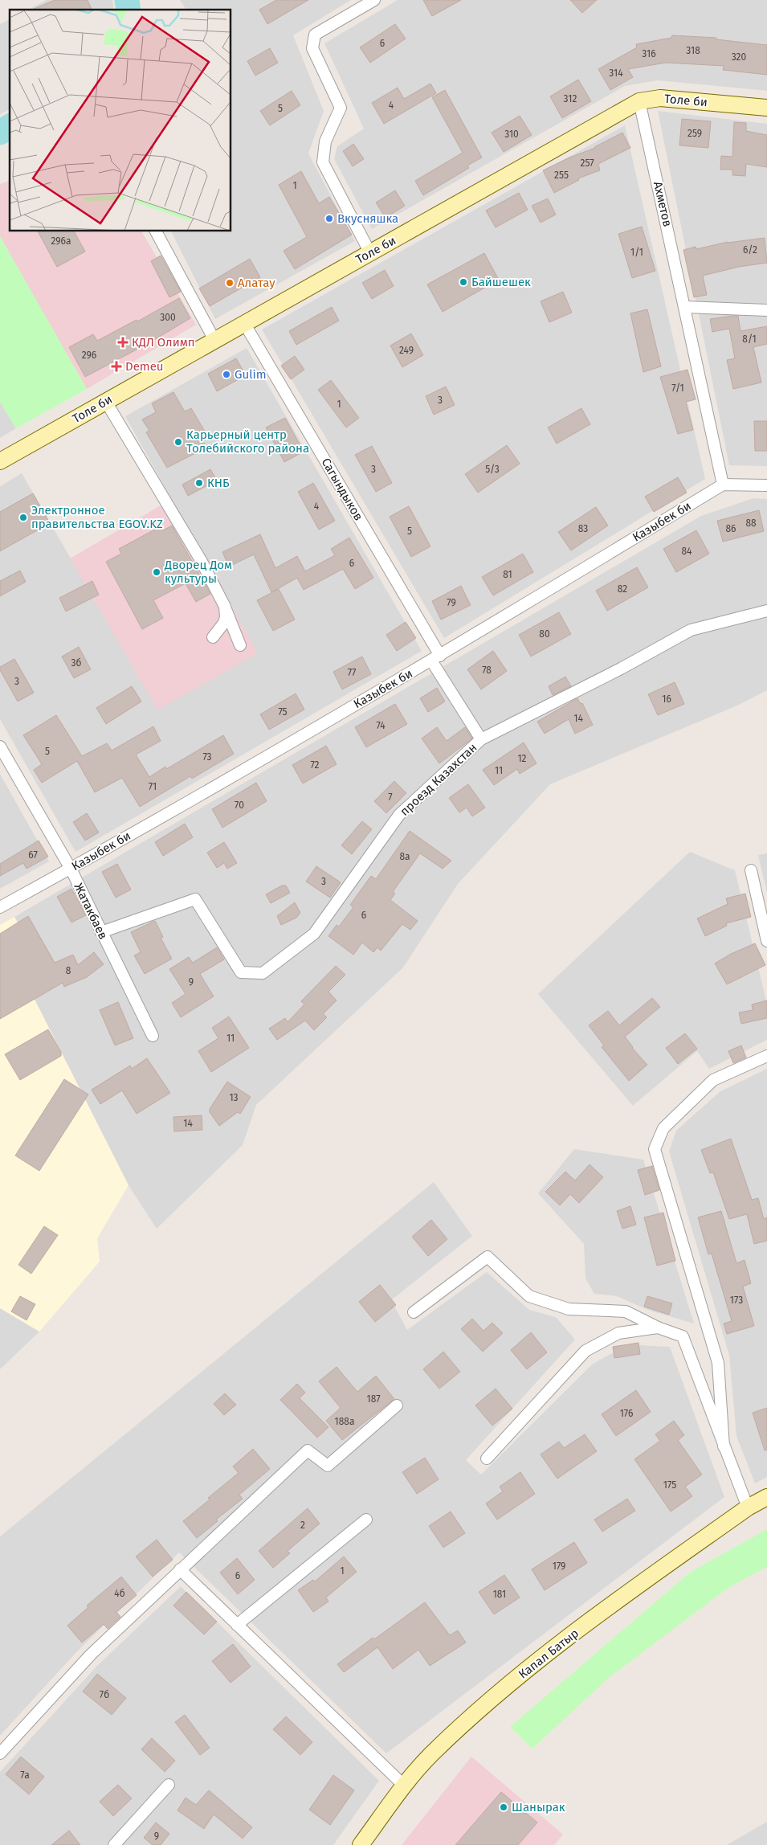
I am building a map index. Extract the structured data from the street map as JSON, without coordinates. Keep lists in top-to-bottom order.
{
  "streets": {
    "main road": ["Толе би", "Капал Батыр"],
    "street": [
      "Ахметов",
      "Сагындыков",
      "Казыбек би",
      "проезд Казахстан",
      "Жатакбаев"
    ]
  },
  "crossings": [
    ["Толе би", "Ахметов"],
    ["Толе би", "Сагындыков"],
    ["Ахметов", "Казыбек би"],
    ["Сагындыков", "Казыбек би"],
    ["Сагындыков", "проезд Казахстан"],
    ["Казыбек би", "Жатакбаев"],
    ["проезд Казахстан", "Жатакбаев"]
  ],
  "places": {
    "other": [
      "Вкусняшка",
      "Байшешек",
      "Алатау",
      "Gulim",
      "Карьерный центр Толебийского района",
      "КНБ",
      "Электронное правительства EGOV.KZ",
      "Дворец Дом культуры",
      "Шанырак"
    ],
    "health": ["КДЛ Олимп", "Demeu"]
  },
  "house_numbers": [
    "6",
    "318",
    "316",
    "320",
    "314",
    "312",
    "4",
    "5",
    "259",
    "310",
    "257",
    "255",
    "1",
    "296а",
    "6/2",
    "1/1",
    "300",
    "8/1",
    "249",
    "296",
    "7/1",
    "3",
    "1",
    "3",
    "5/3",
    "4",
    "88",
    "83",
    "86",
    "5",
    "84",
    "6",
    "81",
    "82",
    "79",
    "80",
    "3б",
    "78",
    "77",
    "3",
    "16",
    "75",
    "14",
    "74",
    "5",
    "73",
    "12",
    "72",
    "11",
    "71",
    "7",
    "70",
    "67",
    "8а",
    "3",
    "6",
    "8",
    "9",
    "11",
    "13",
    "14",
    "173",
    "187",
    "176",
    "188а",
    "175",
    "2",
    "179",
    "1",
    "6",
    "4б",
    "181",
    "7б",
    "7а",
    "9"
  ]
}
